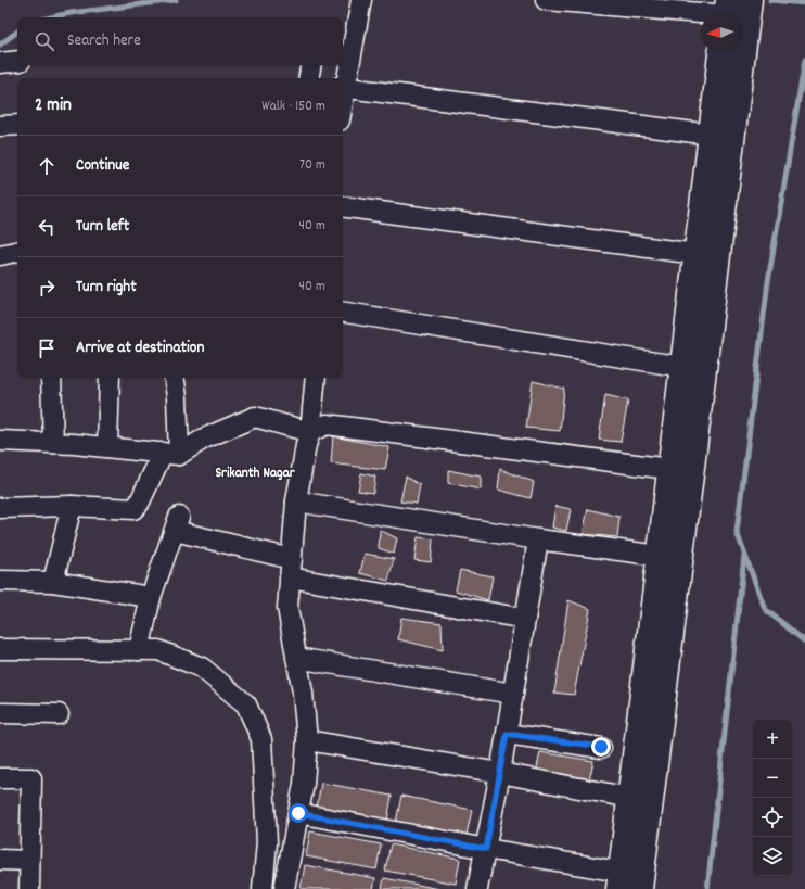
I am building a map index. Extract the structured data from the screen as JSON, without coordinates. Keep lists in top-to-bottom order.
{
  "districts": ["Srikanth Nagar"],
  "north": "left",
  "page": {
    "search": "Search here",
    "heading": ["2 min", "Walk · 150 m"],
    "list": [
      ["Continue", "70 m"],
      ["Turn left", "40 m"],
      ["Turn right", "40 m"],
      "Arrive at destination"
    ],
    "map_buttons": ["+", "−"]
  }
}
